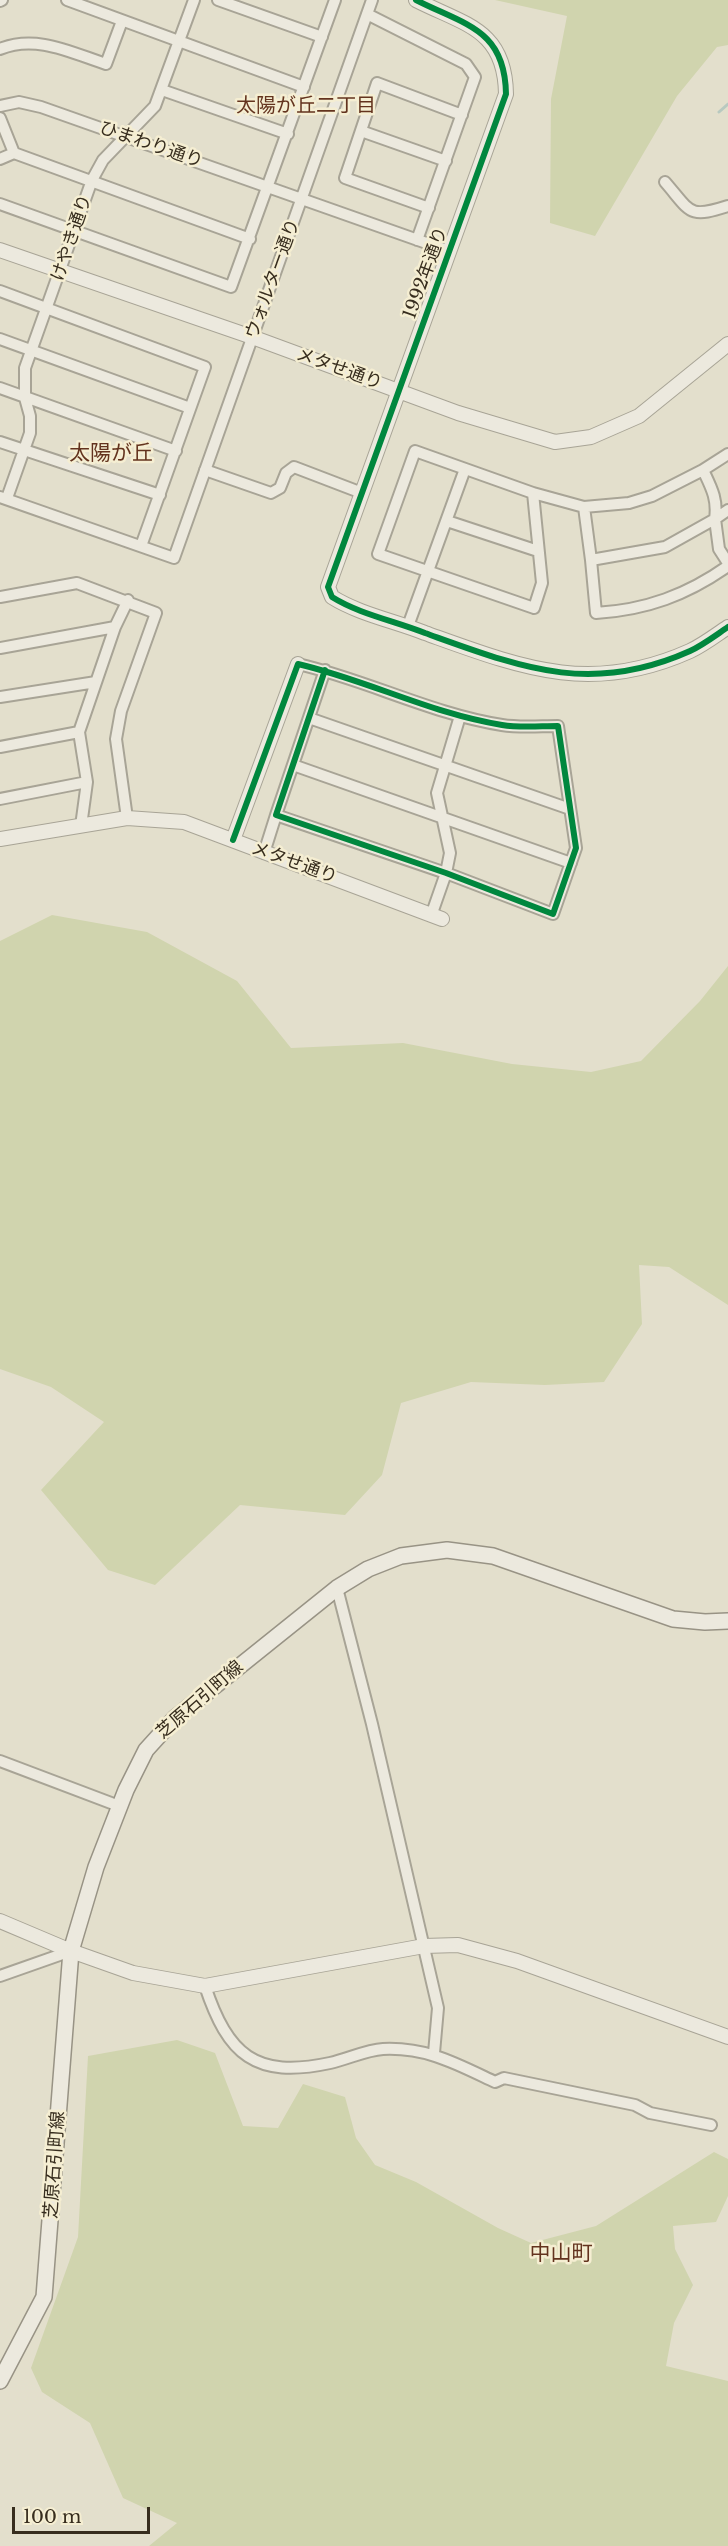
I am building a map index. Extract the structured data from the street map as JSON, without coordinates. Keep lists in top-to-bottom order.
{
  "streets": {
    "main road": ["芝原石引町線"],
    "street": [
      "ひまわり通り",
      "けやき通り",
      "1992年通り",
      "ウォルター通り",
      "メタせ通り"
    ]
  },
  "crossings": [
    ["ひまわり通り", "けやき通り"],
    ["ひまわり通り", "1992年通り"],
    ["ひまわり通り", "ウォルター通り"],
    ["けやき通り", "メタせ通り"],
    ["1992年通り", "メタせ通り"],
    ["ウォルター通り", "メタせ通り"]
  ],
  "districts": ["太陽が丘二丁目", "太陽が丘", "中山町"],
  "scale_bar": "100 m"
}
